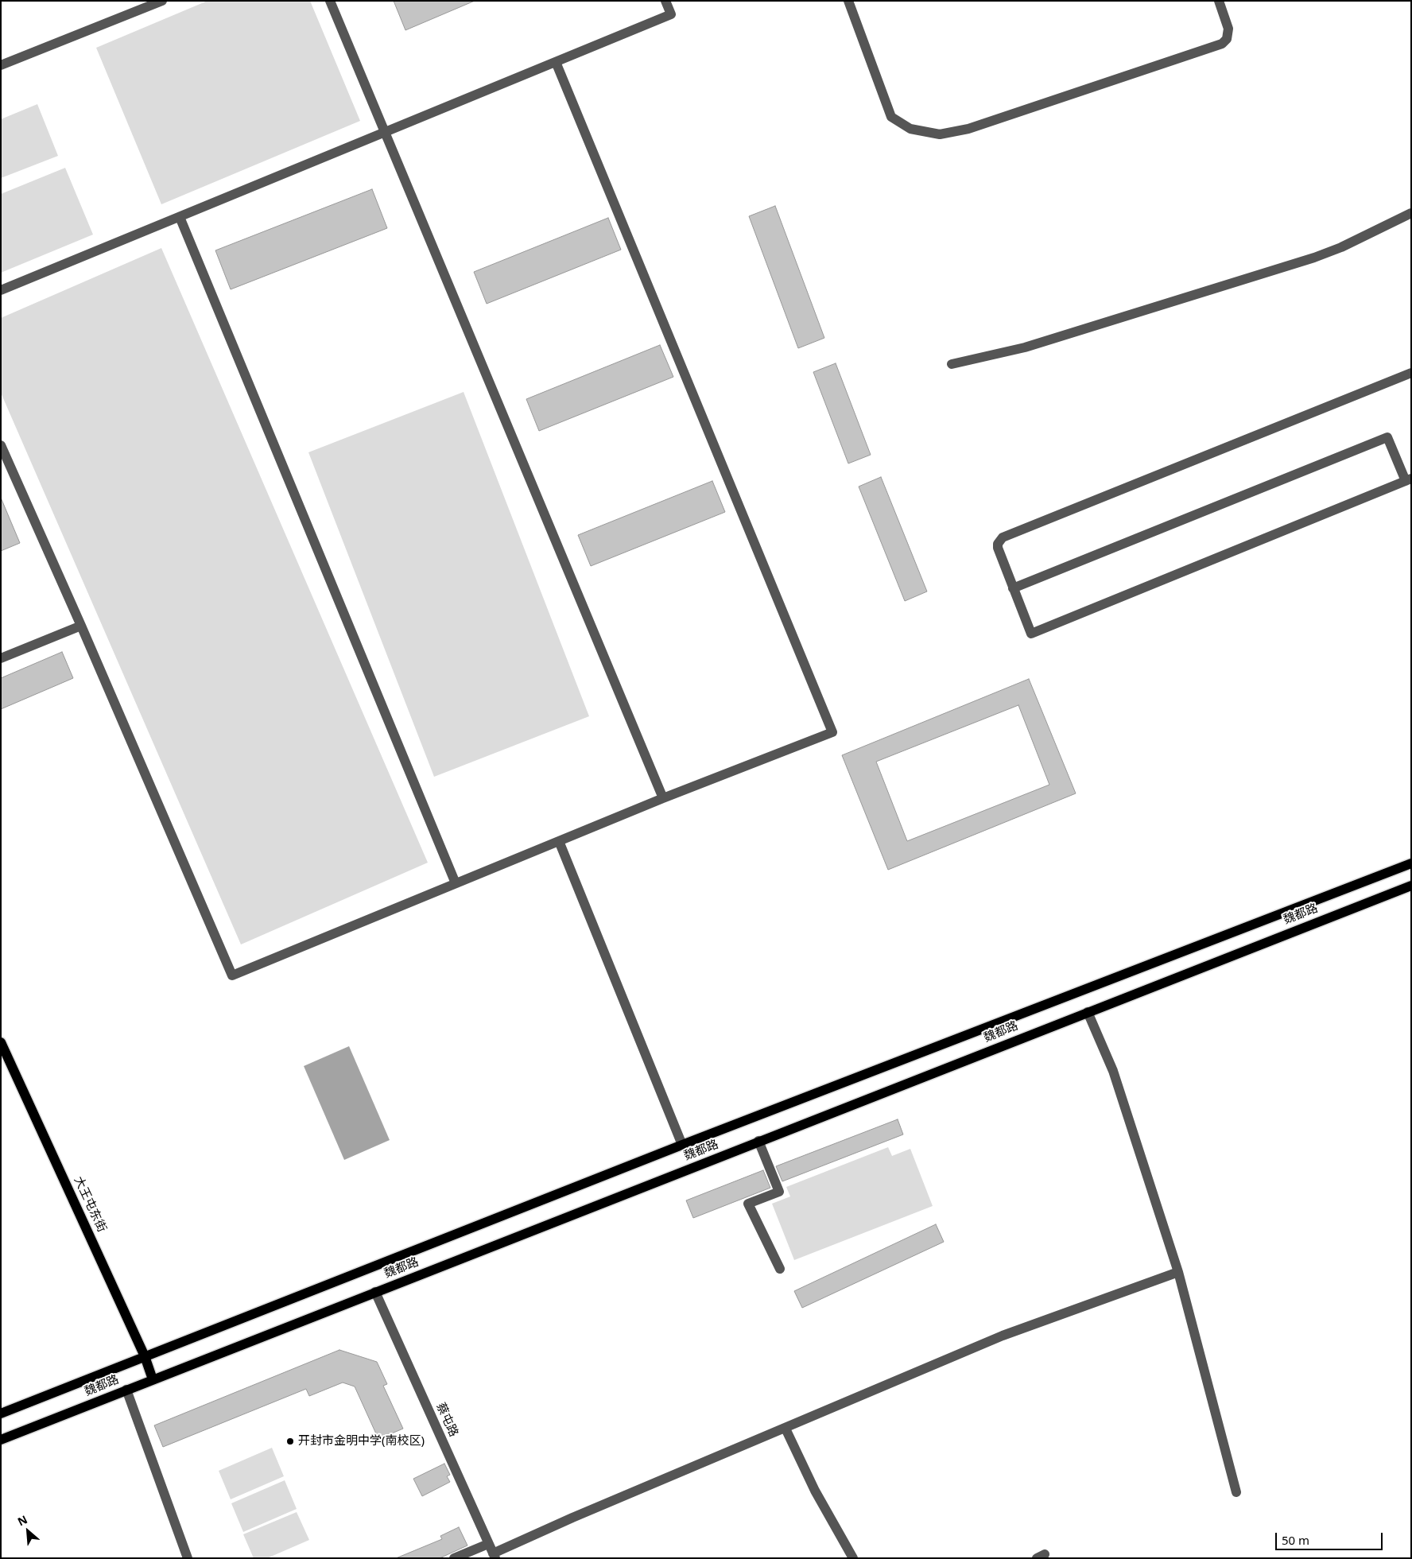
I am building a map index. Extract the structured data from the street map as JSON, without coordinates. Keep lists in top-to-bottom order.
{
  "streets": {
    "main road": ["魏都路", "大王屯东街"],
    "street": ["蔡屯路"]
  },
  "crossings": [
    ["魏都路", "大王屯东街"],
    ["魏都路", "蔡屯路"]
  ],
  "places": ["开封市金明中学(南校区)"],
  "scale_bar": "50 m",
  "north": "top left"
}
